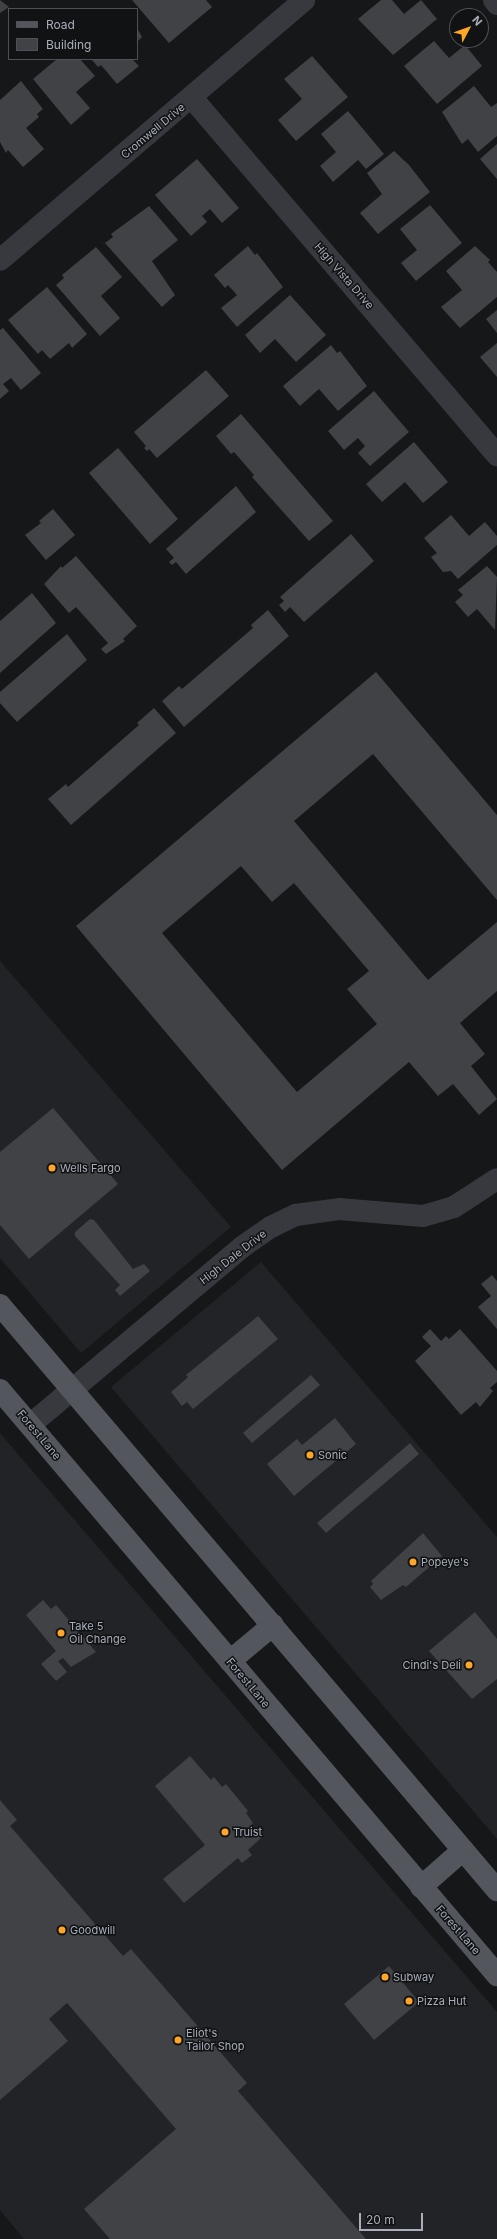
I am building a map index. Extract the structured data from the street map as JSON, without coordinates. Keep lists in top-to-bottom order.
{
  "streets": {
    "main road": ["Forest Lane"],
    "street": ["Cromwell Drive", "High Vista Drive", "High Dale Drive"]
  },
  "crossings": [
    ["Cromwell Drive", "High Vista Drive"],
    ["High Dale Drive", "Forest Lane"]
  ],
  "places": [
    "Wells Fargo",
    "Sonic",
    "Popeye's",
    "Take 5 Oil Change",
    "Cindi's Deli",
    "Truist",
    "Goodwill",
    "Subway",
    "Pizza Hut",
    "Eliot's Tailor Shop"
  ],
  "legend": ["Road", "Building"],
  "scale_bar": "20 m",
  "north": "top right"
}
